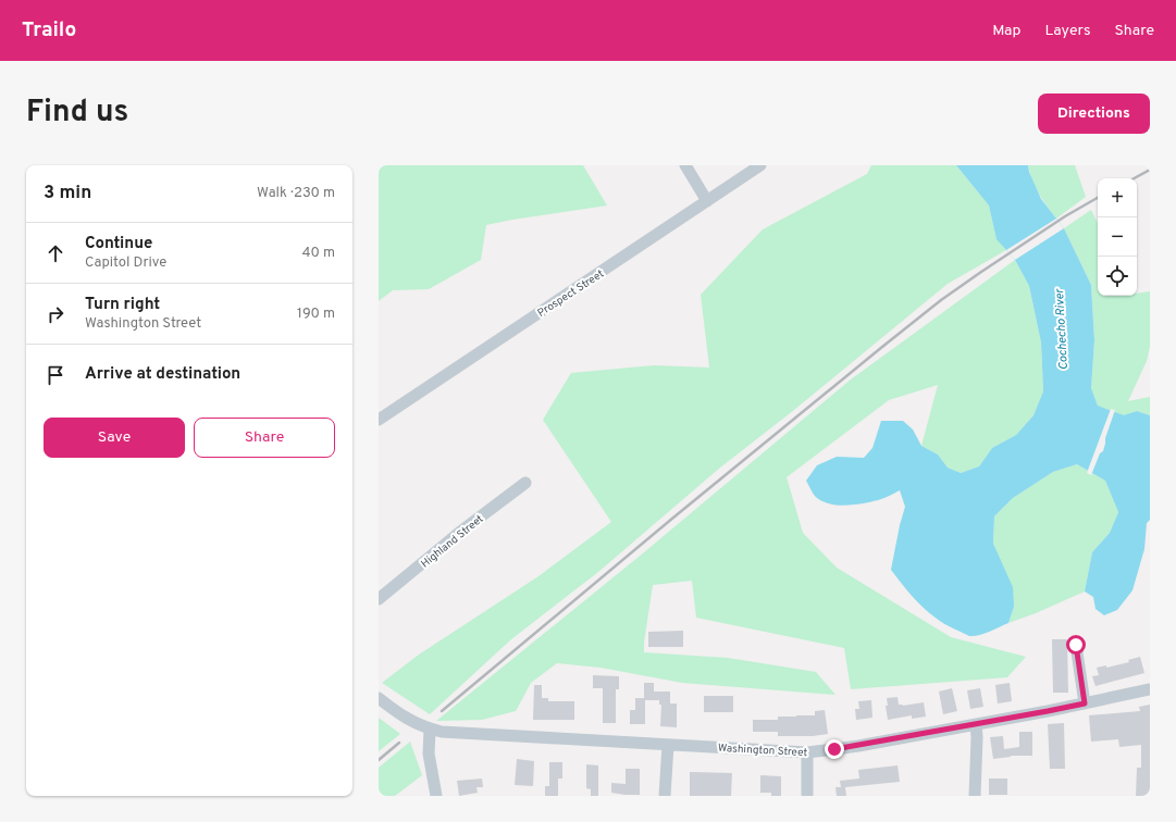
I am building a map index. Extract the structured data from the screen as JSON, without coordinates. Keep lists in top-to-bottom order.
{
  "streets": {
    "street": ["Prospect Street", "Highland Street", "Washington Street"]
  },
  "water": ["Cochecho River"],
  "page": {
    "header": "Trailo",
    "nav": ["Map", "Layers", "Share"],
    "title": "Find us",
    "buttons": [
      "Directions",
      ["Save", "Share"]
    ],
    "heading": ["3 min", "Walk · 230 m"],
    "map_buttons": ["+", "−"],
    "list": [
      ["Continue", "Capitol Drive", "40 m"],
      ["Turn right", "Washington Street", "190 m"],
      "Arrive at destination"
    ]
  }
}
